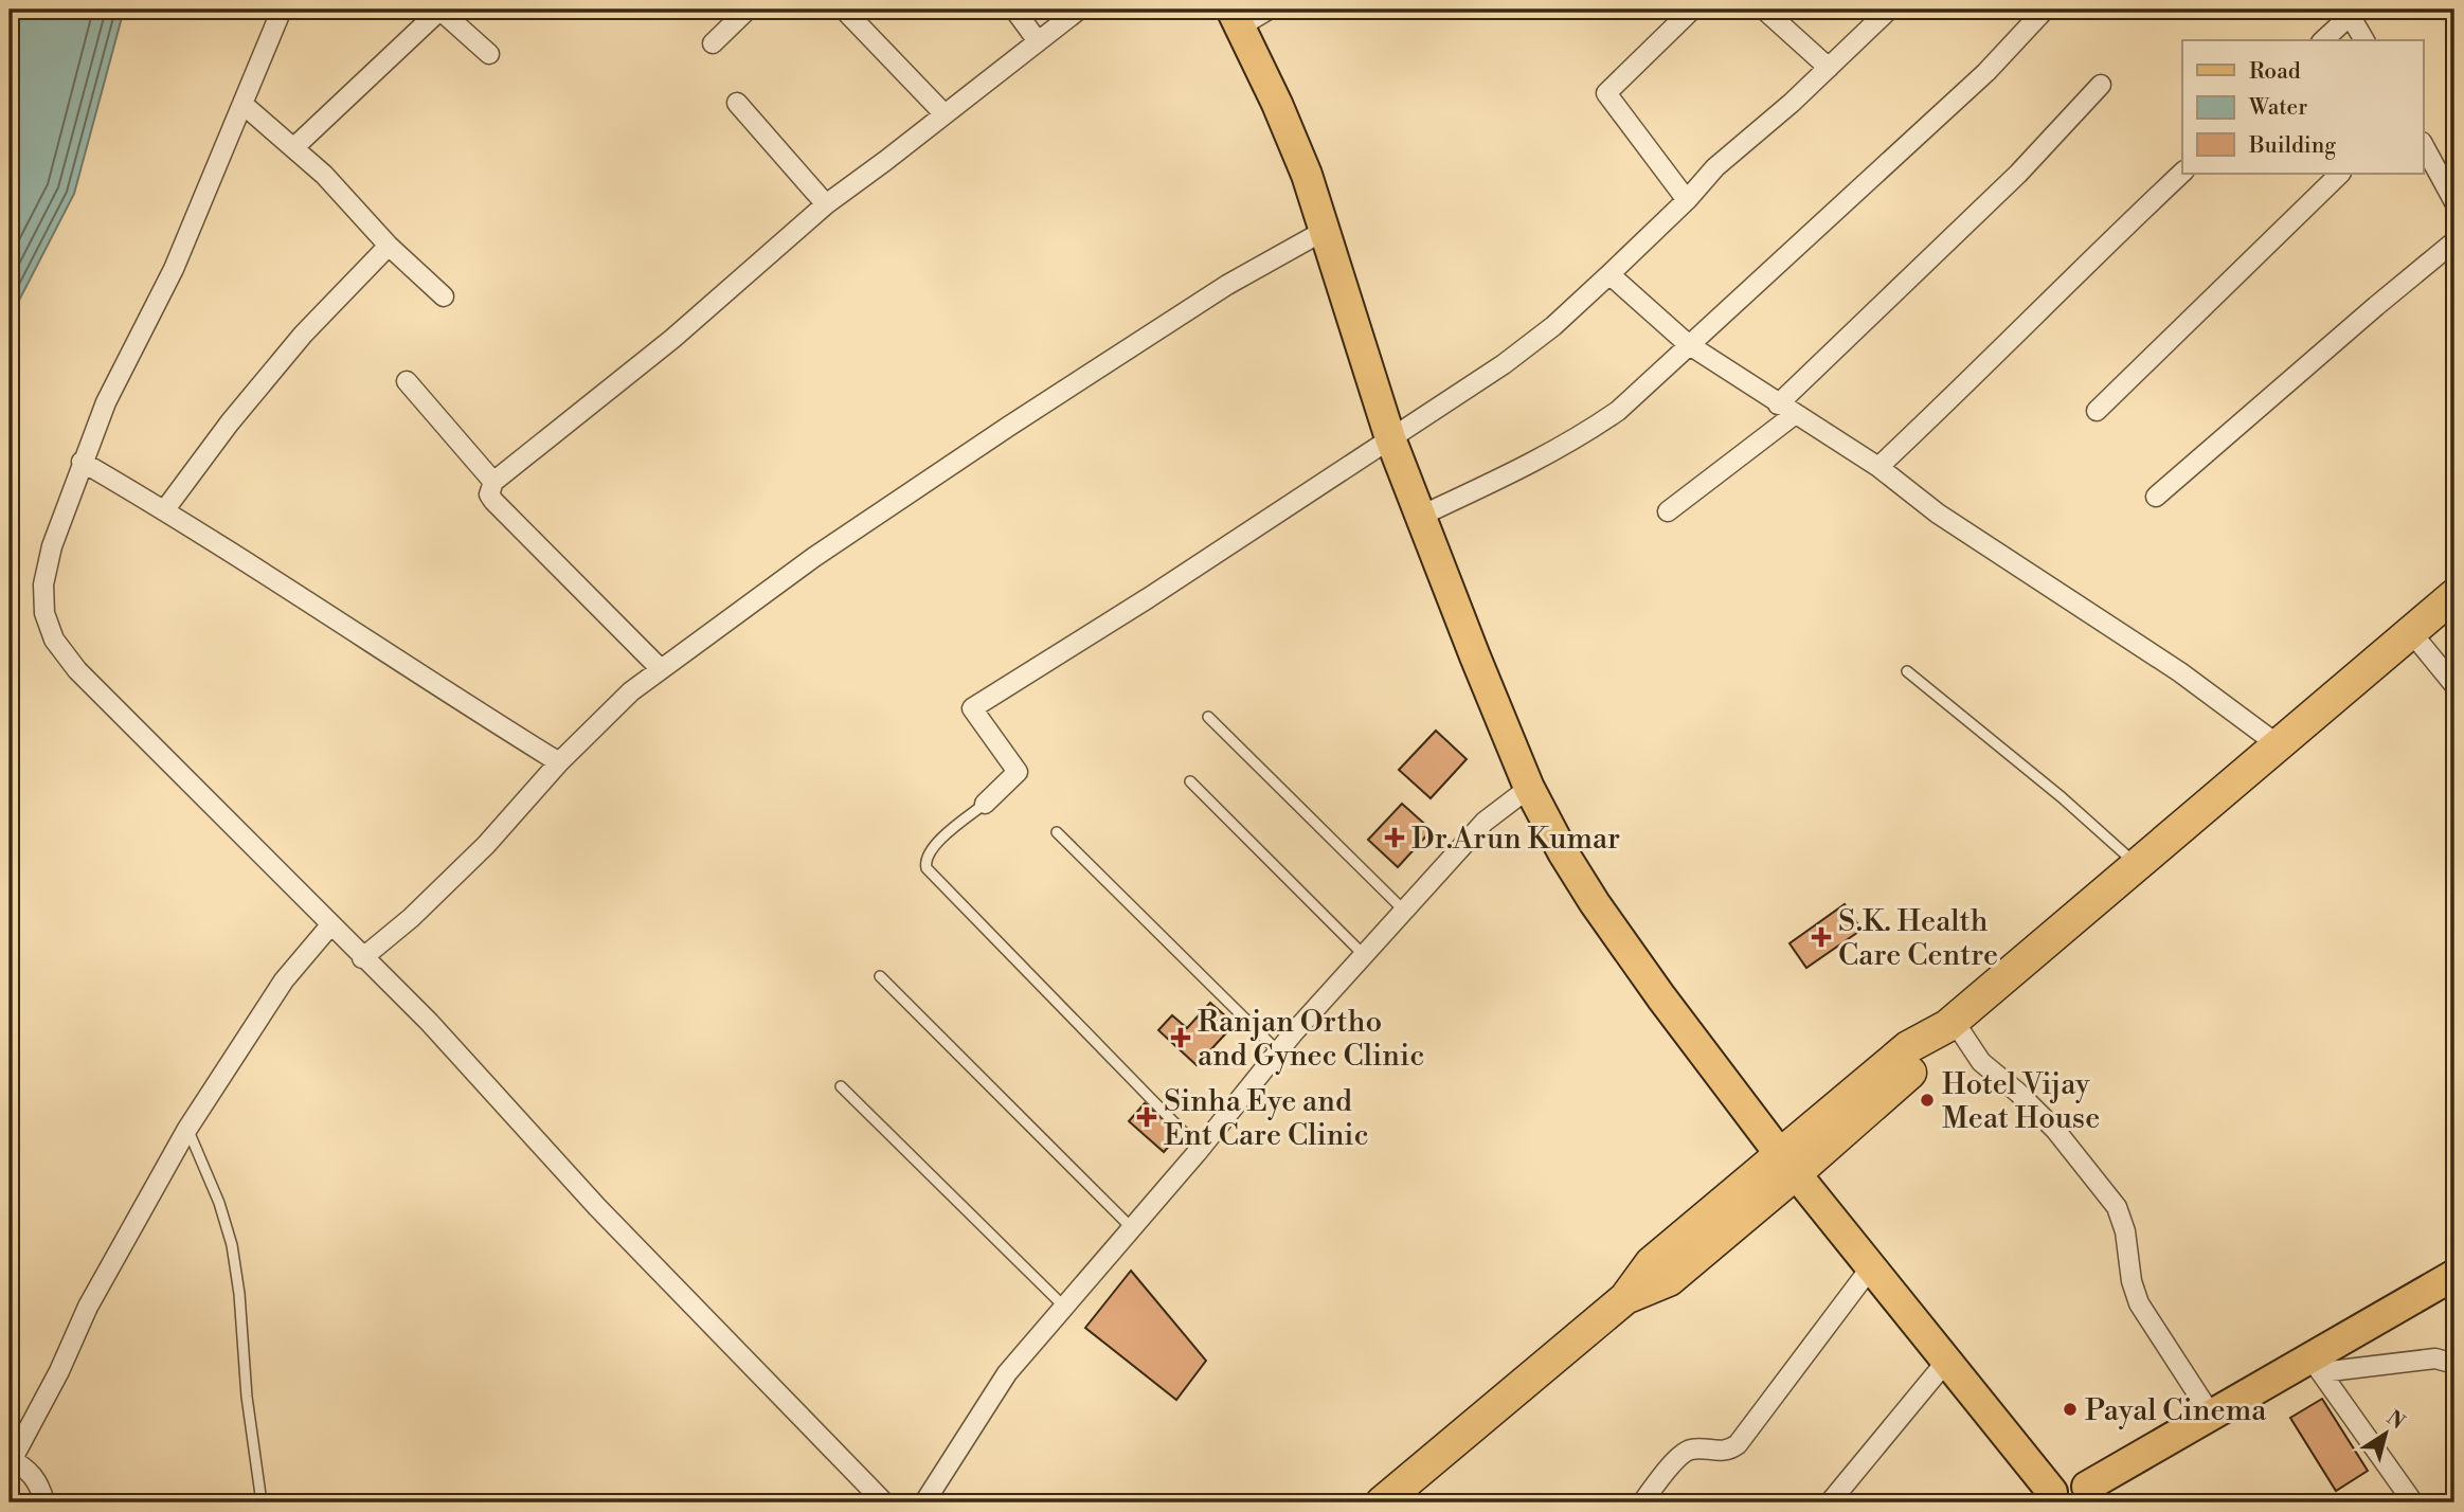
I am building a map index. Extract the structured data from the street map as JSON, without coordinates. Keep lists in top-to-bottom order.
{
  "places": {
    "health": [
      "Dr.Arun Kumar",
      "S.K. Health Care Centre",
      "Ranjan Ortho and Gynec Clinic",
      "Sinha Eye and Ent Care Clinic"
    ],
    "other": ["Hotel Vijay Meat House", "Payal Cinema"]
  },
  "legend": ["Road", "Water", "Building"],
  "north": "top right"
}
